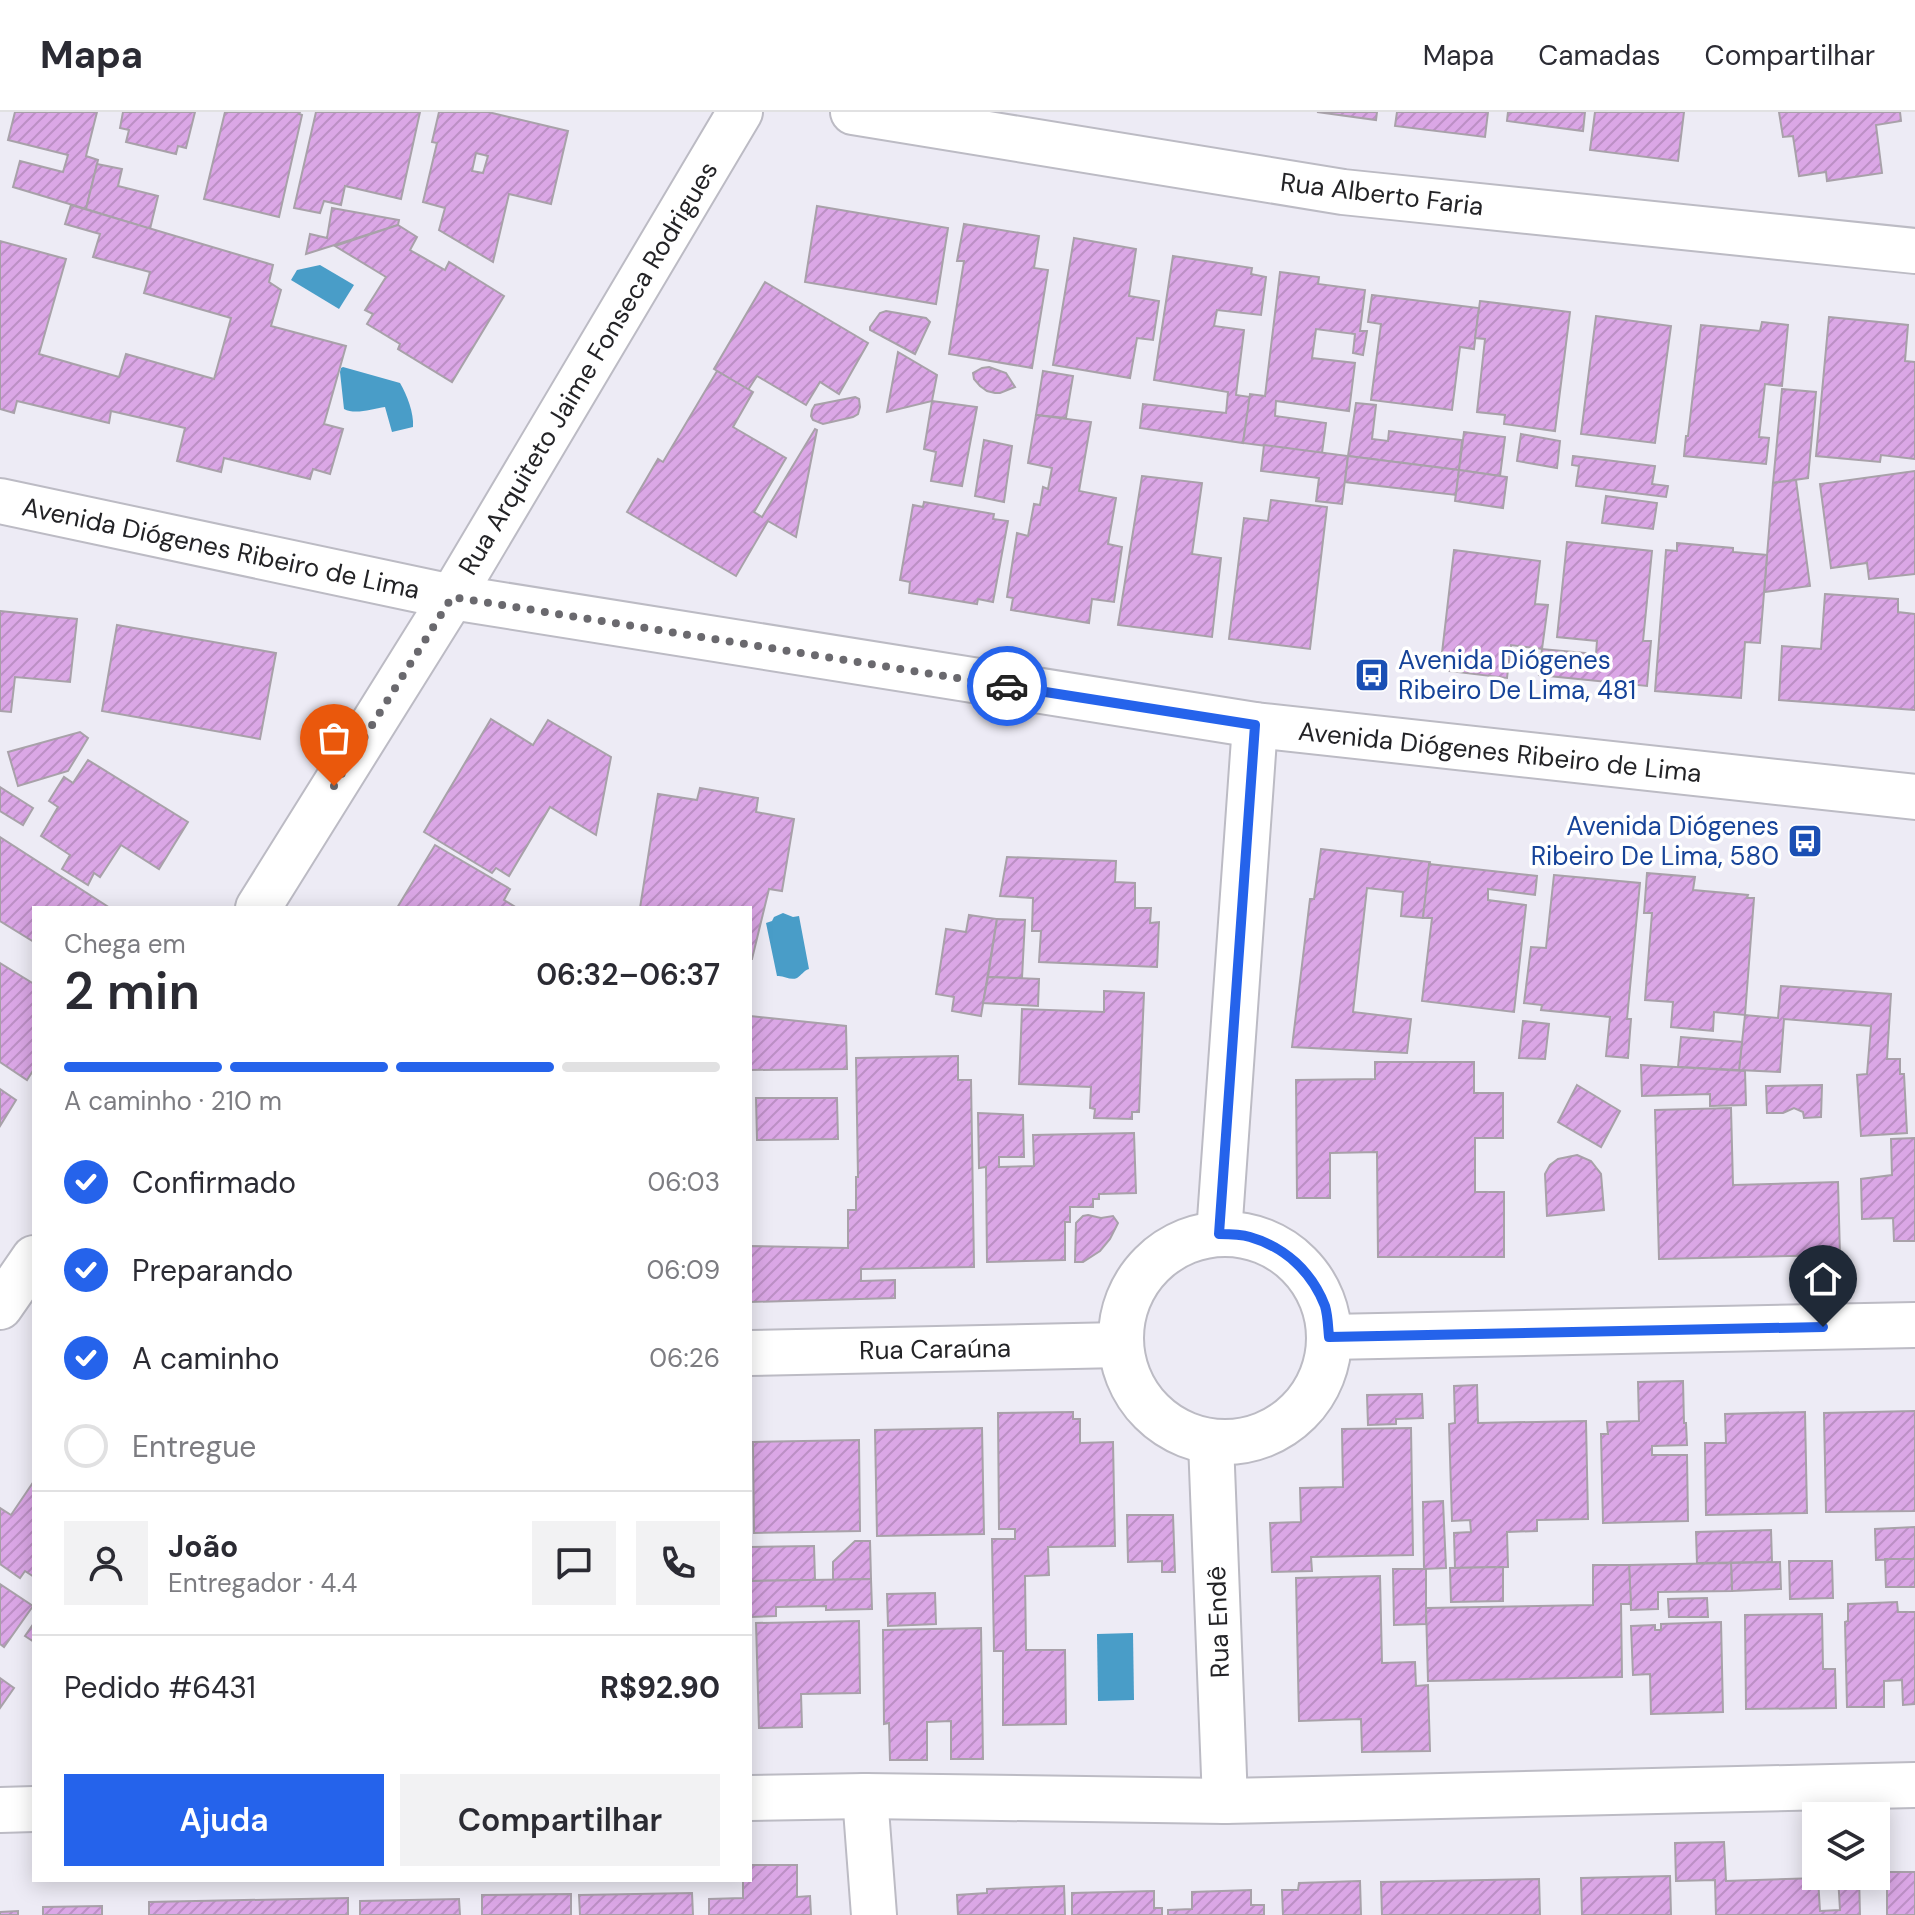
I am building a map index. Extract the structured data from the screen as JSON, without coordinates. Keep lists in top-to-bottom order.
{
  "streets": {
    "street": [
      "Rua Alberto Faria",
      "Rua Arquiteto Jaime Fonseca Rodrigues",
      "Avenida Diógenes Ribeiro de Lima",
      "Rua Caraúna",
      "Rua Endê"
    ]
  },
  "crossings": [
    ["Rua Arquiteto Jaime Fonseca Rodrigues", "Avenida Diógenes Ribeiro de Lima"],
    ["Rua Caraúna", "Rua Endê"]
  ],
  "places": {
    "bus stop": ["Avenida Diógenes Ribeiro De Lima, 481", "Avenida Diógenes Ribeiro De Lima, 580"]
  },
  "page": {
    "header": "Mapa",
    "nav": ["Mapa", "Camadas", "Compartilhar"],
    "heading": ["2 min", "Chega em", "06:32–06:37"],
    "panel": [
      "João",
      "Entregador · 4.4",
      "Pedido #6431",
      "R$92.90"
    ],
    "bar": "A caminho · 210 m",
    "list": [
      ["Confirmado", "06:03"],
      ["Preparando", "06:09"],
      ["A caminho", "06:26"],
      "Entregue"
    ],
    "buttons": ["Ajuda", "Compartilhar"]
  }
}
